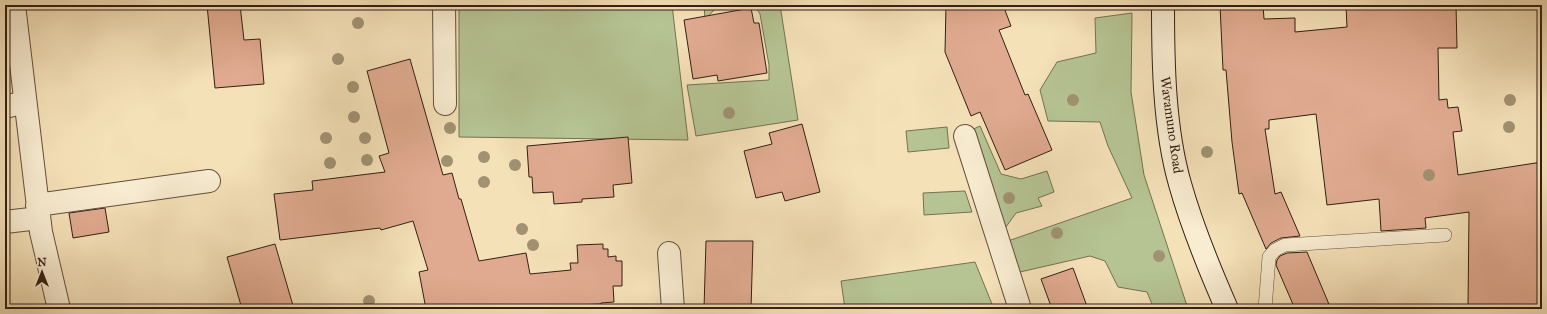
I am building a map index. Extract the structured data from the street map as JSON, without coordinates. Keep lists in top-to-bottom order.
{
  "streets": {
    "street": ["Wavamuno Road"]
  },
  "north": "top"
}
